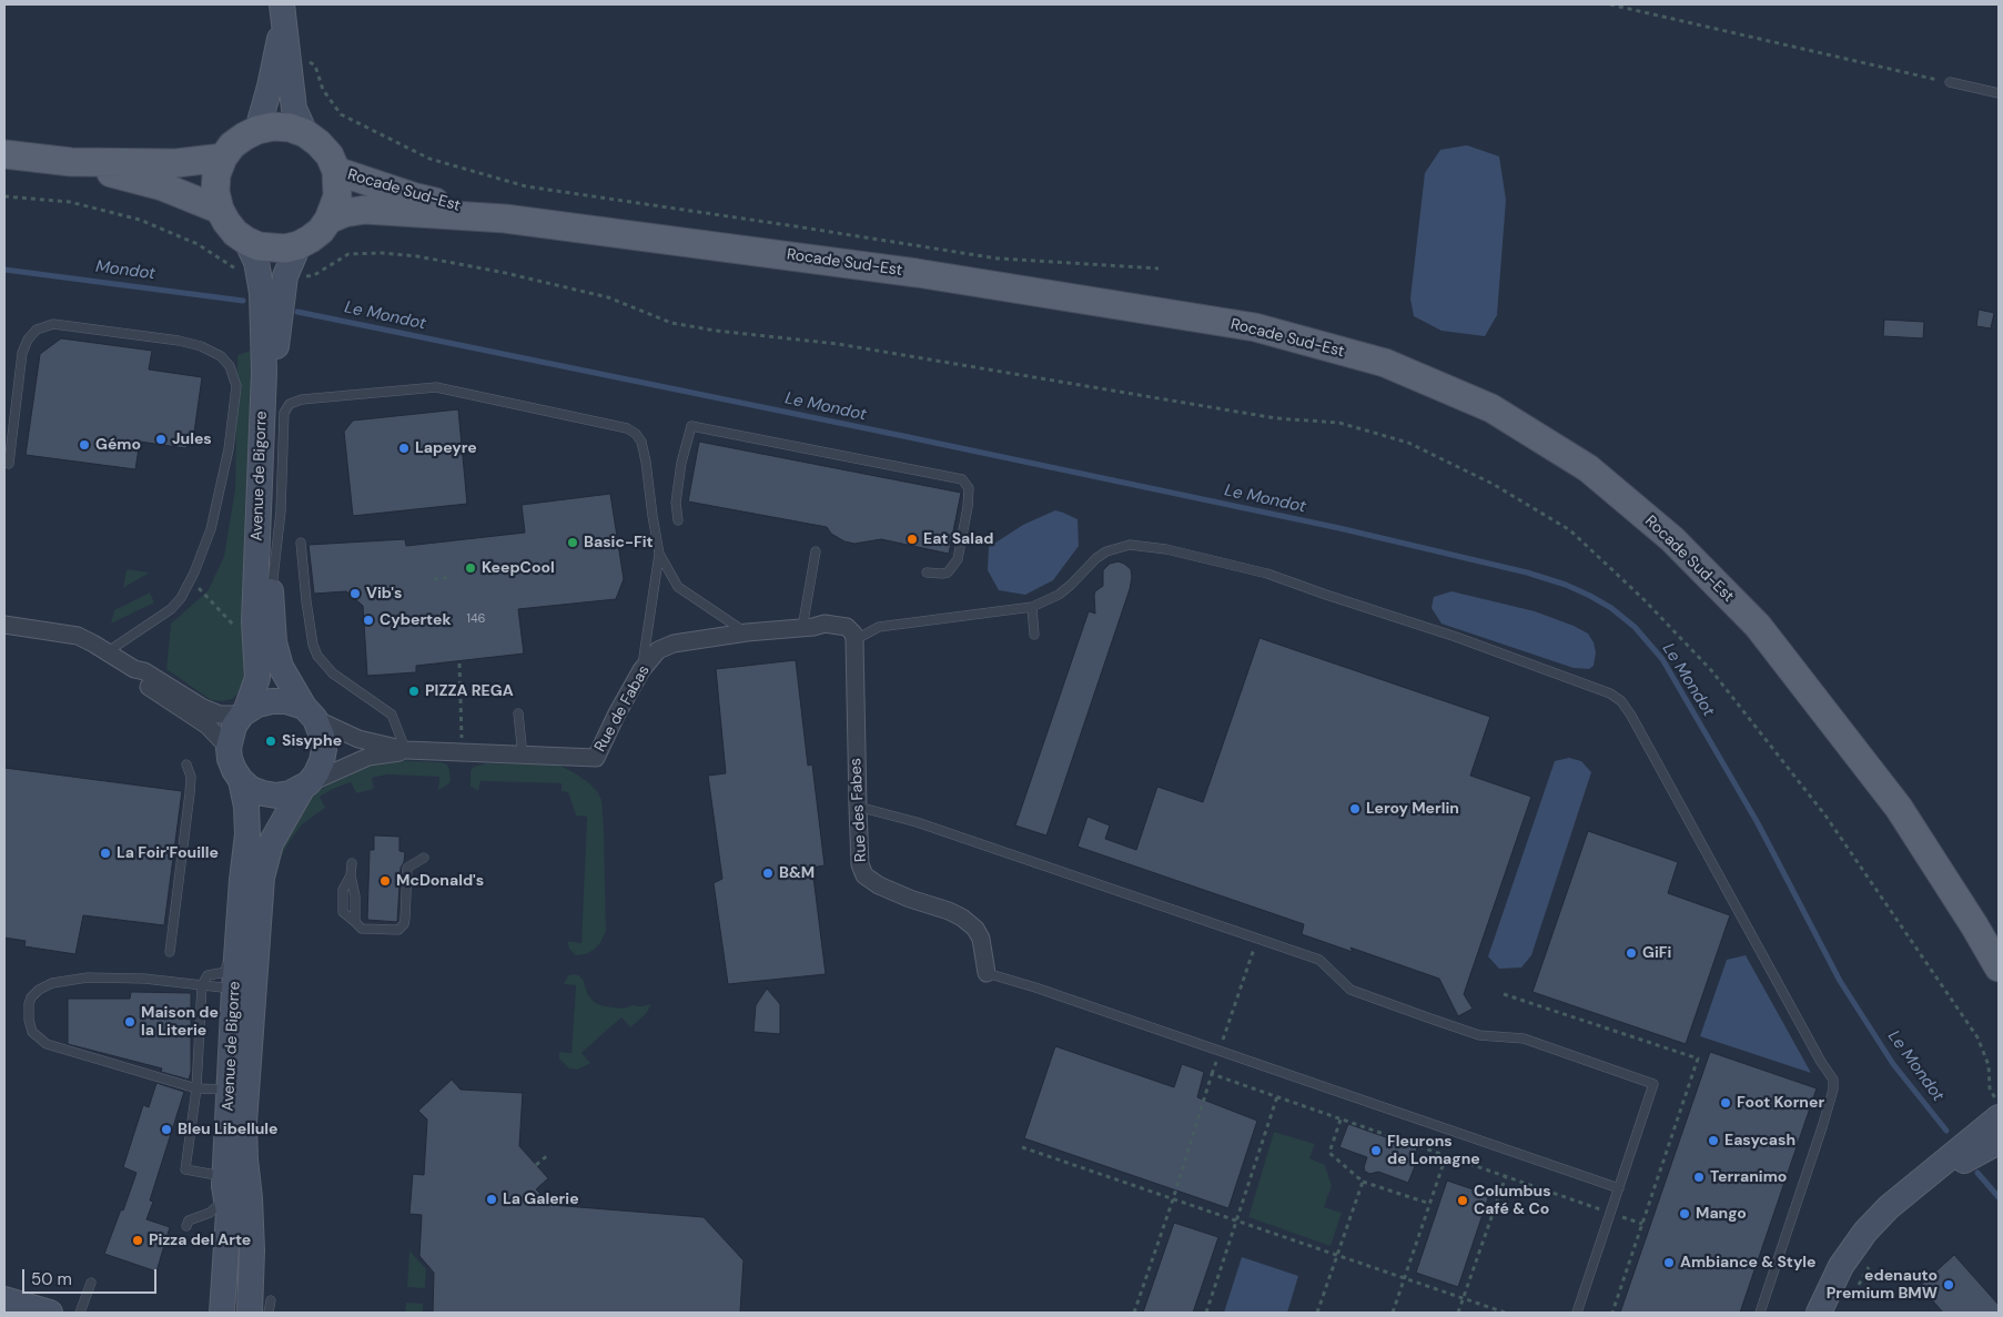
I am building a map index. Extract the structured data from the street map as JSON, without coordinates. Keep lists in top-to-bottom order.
{
  "streets": {
    "main road": ["Rocade Sud-Est", "Avenue de Bigorre"],
    "street": ["Rue de Fabas", "Rue des Fabes"]
  },
  "crossings": [
    ["Rocade Sud-Est", "Avenue de Bigorre"],
    ["Avenue de Bigorre", "Rue de Fabas"],
    ["Rue de Fabas", "Rue des Fabes"]
  ],
  "water": ["Mondot", "Le Mondot"],
  "places": [
    "Jules",
    "Gémo",
    "Lapeyre",
    "Eat Salad",
    "Basic-Fit",
    "KeepCool",
    "Vib's",
    "Cybertek",
    "PIZZA REGA",
    "Sisyphe",
    "Leroy Merlin",
    "La Foir'Fouille",
    "B&M",
    "McDonald's",
    "GiFi",
    "Maison de la Literie",
    "Foot Korner",
    "Bleu Libellule",
    "Easycash",
    "Fleurons de Lomagne",
    "Terranimo",
    "La Galerie",
    "Columbus Café & Co",
    "Mango",
    "Pizza del Arte",
    "Ambiance & Style",
    "edenauto Premium BMW"
  ],
  "house_numbers": ["146"],
  "scale_bar": "50 m"
}
